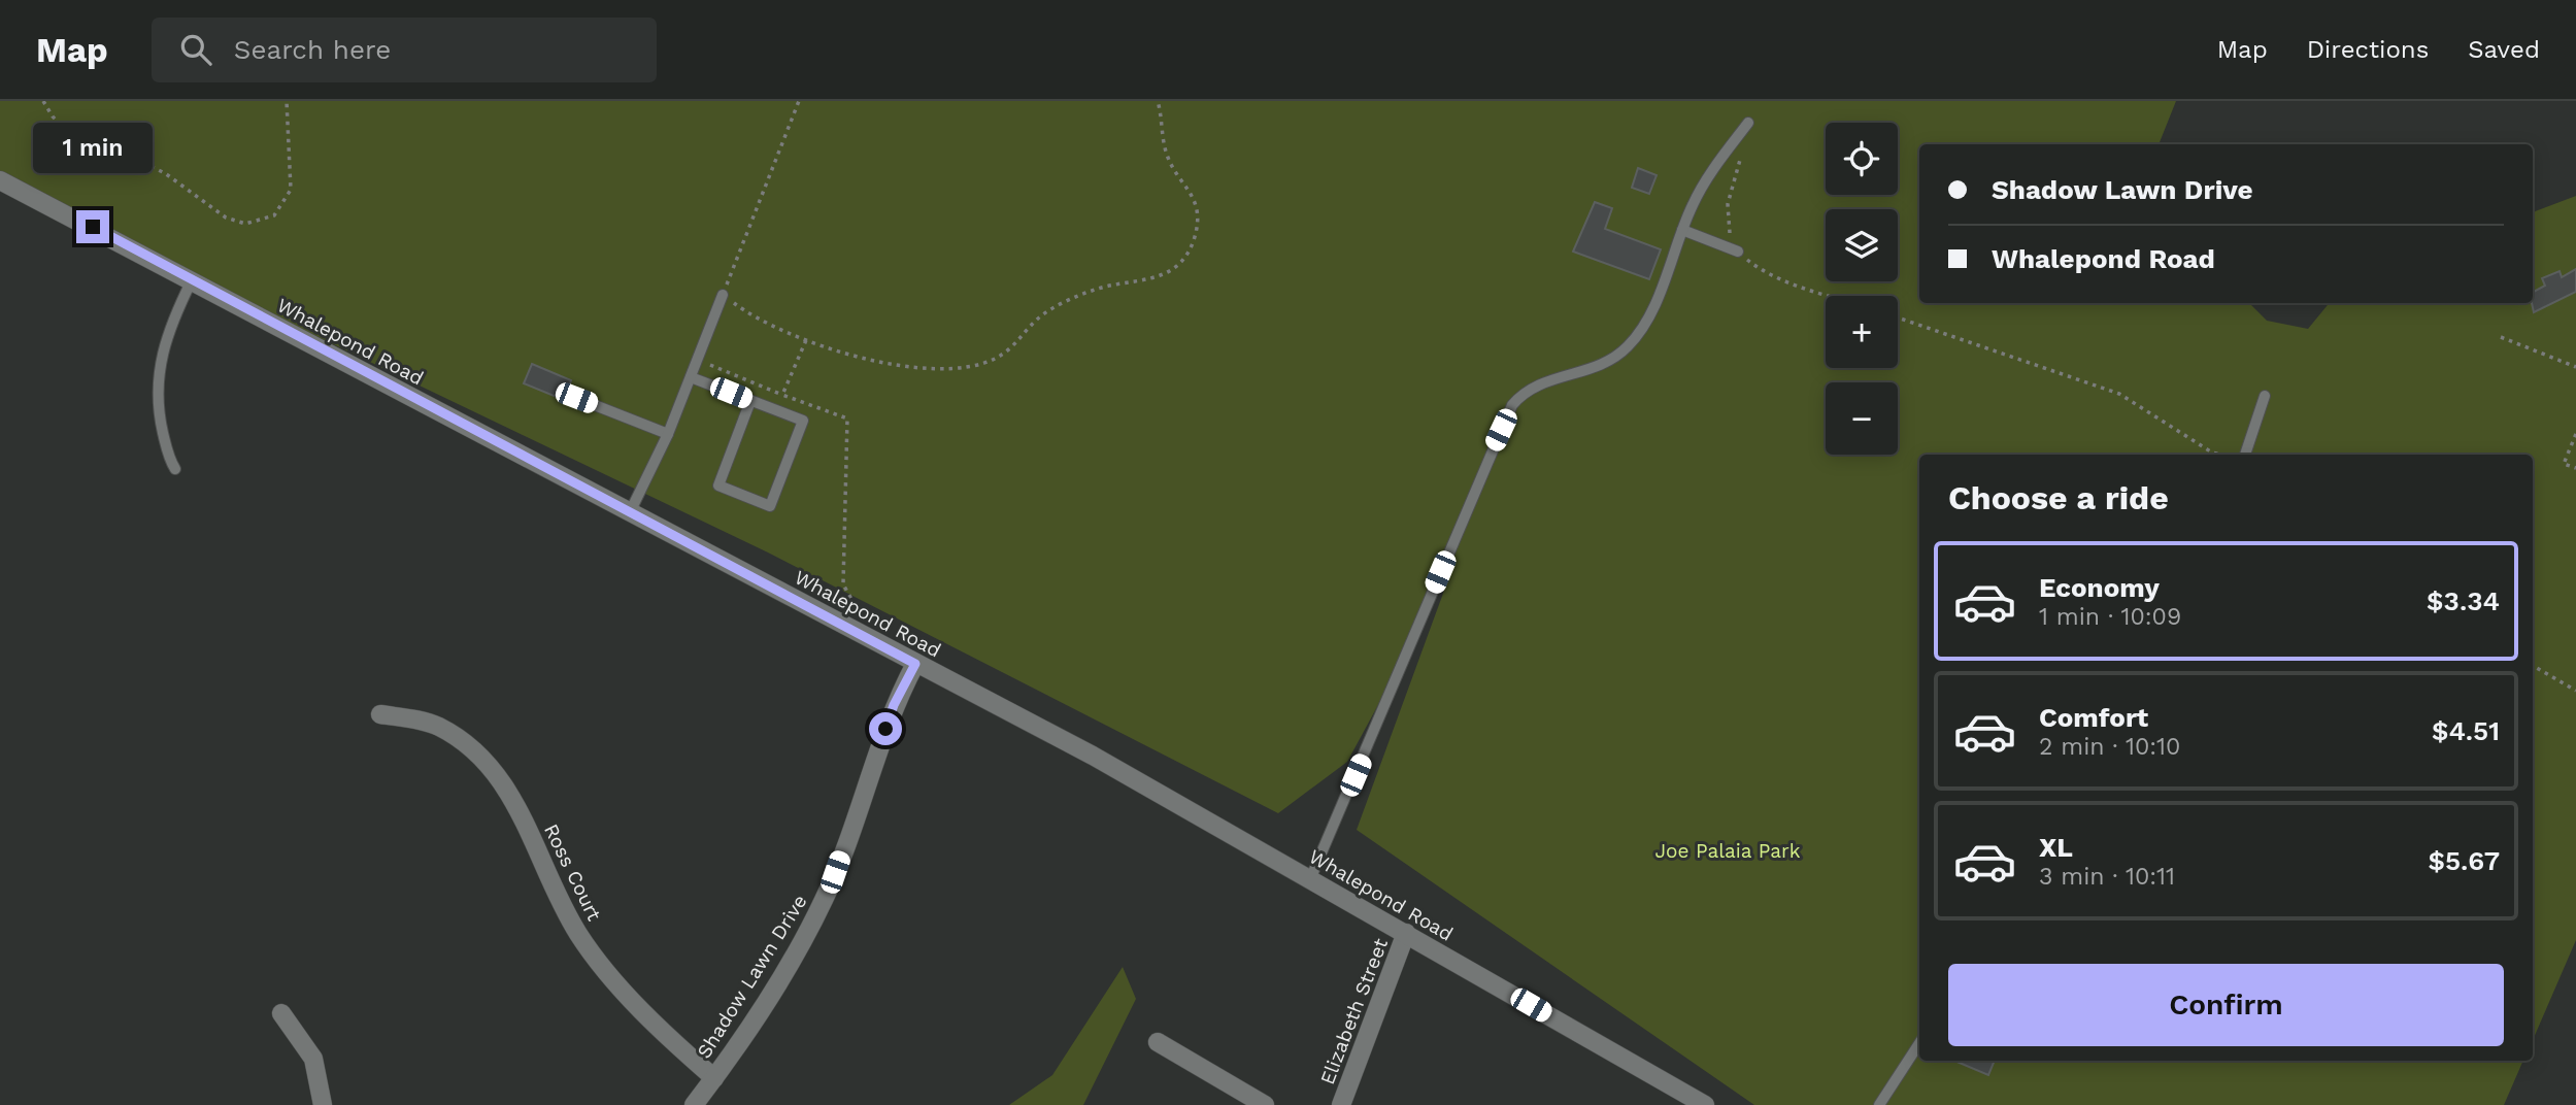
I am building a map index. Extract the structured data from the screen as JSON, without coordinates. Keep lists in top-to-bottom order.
{
  "streets": {
    "street": [
      "Whalepond Road",
      "Ross Court",
      "Shadow Lawn Drive",
      "Elizabeth Street"
    ]
  },
  "crossings": [
    ["Whalepond Road", "Shadow Lawn Drive"],
    ["Whalepond Road", "Elizabeth Street"],
    ["Ross Court", "Shadow Lawn Drive"]
  ],
  "parks": ["Joe Palaia Park"],
  "page": {
    "header": "Map",
    "search": "Search here",
    "nav": ["Map", "Directions", "Saved"],
    "map_buttons": ["+", "−"],
    "bubble": "1 min",
    "banner": ["Shadow Lawn Drive", "Whalepond Road"],
    "heading": "Choose a ride",
    "list": [
      {
        "name": "Economy",
        "note": "1 min · 10:09",
        "value": "$3.34"
      },
      {
        "name": "Comfort",
        "note": "2 min · 10:10",
        "value": "$4.51"
      },
      {
        "name": "XL",
        "note": "3 min · 10:11",
        "value": "$5.67"
      }
    ],
    "buttons": "Confirm"
  }
}
